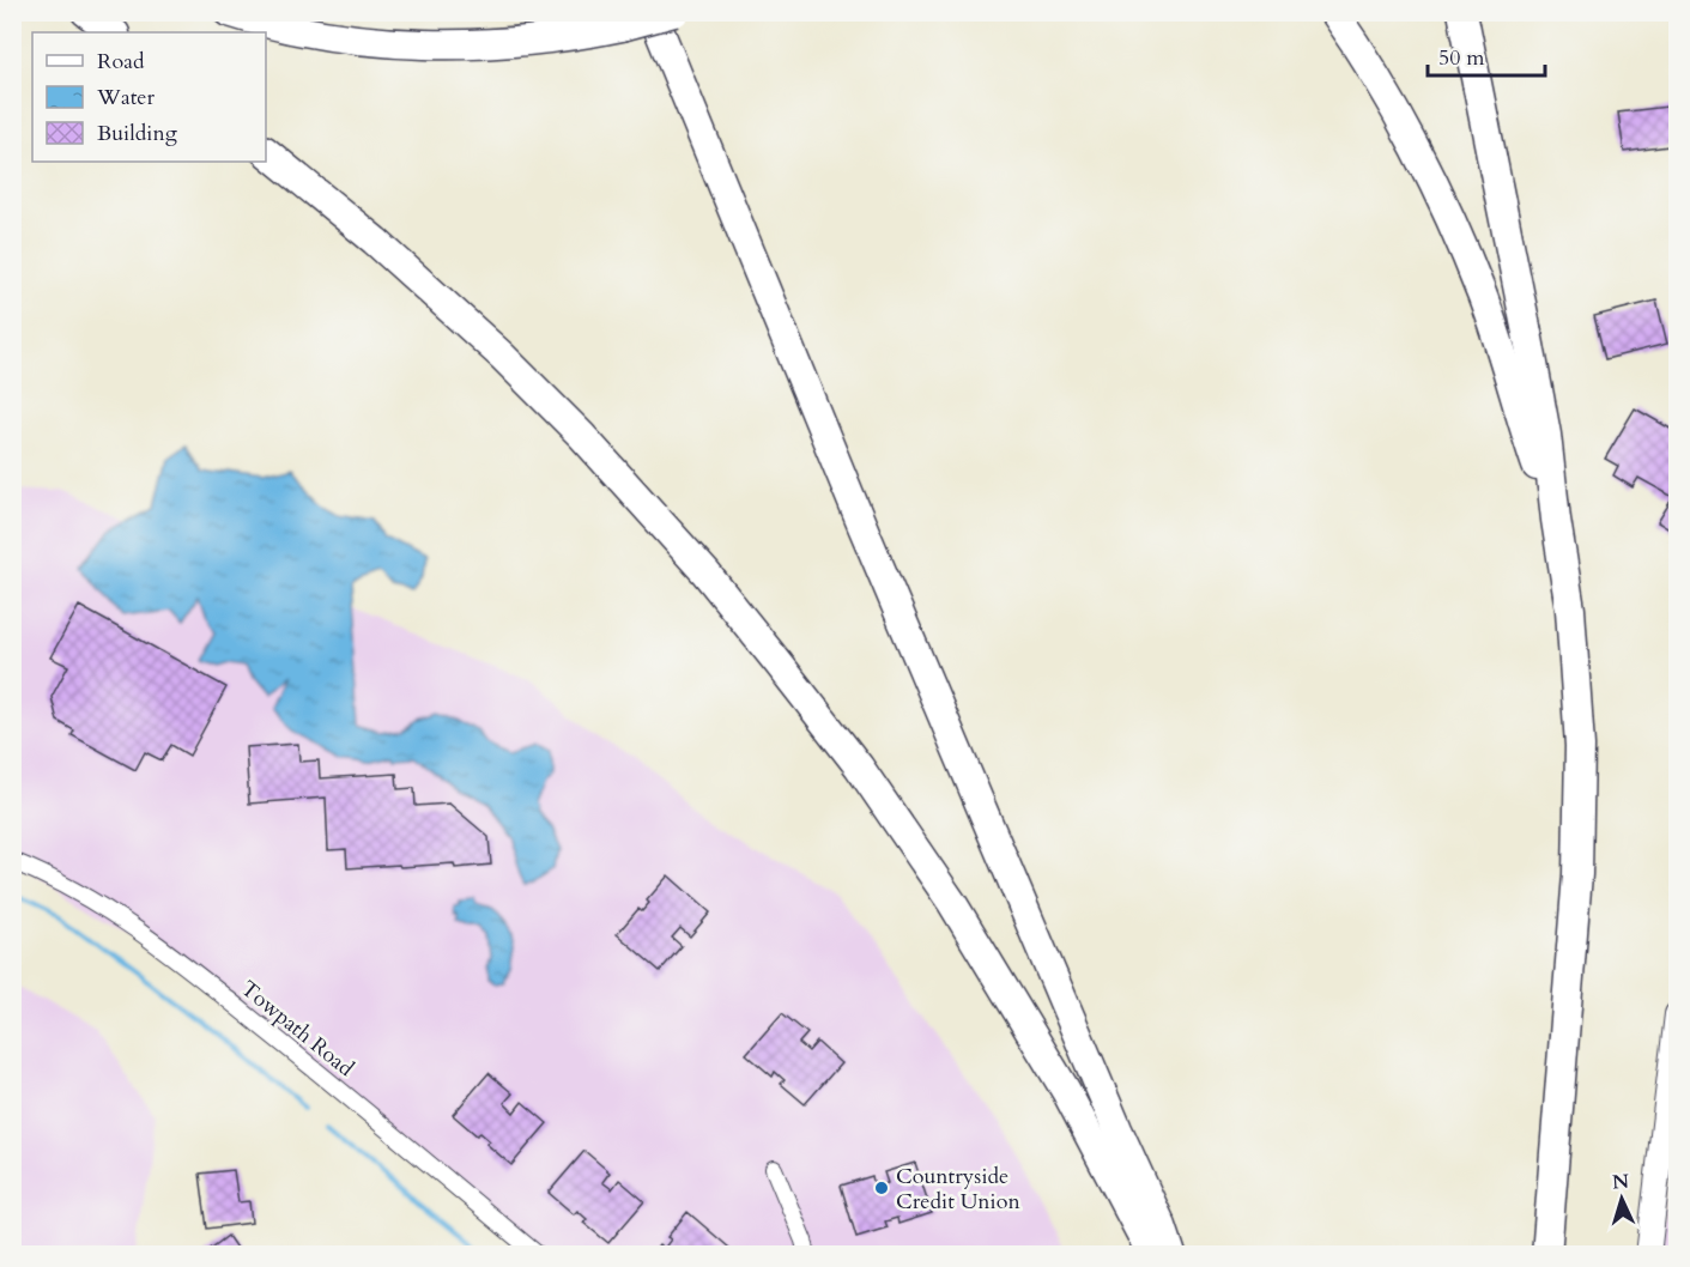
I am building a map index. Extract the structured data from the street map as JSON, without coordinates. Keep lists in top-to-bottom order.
{
  "streets": {
    "street": ["Towpath Road"]
  },
  "places": ["Countryside Credit Union"],
  "legend": ["Road", "Water", "Building"],
  "scale_bar": "50 m",
  "north": "top"
}
